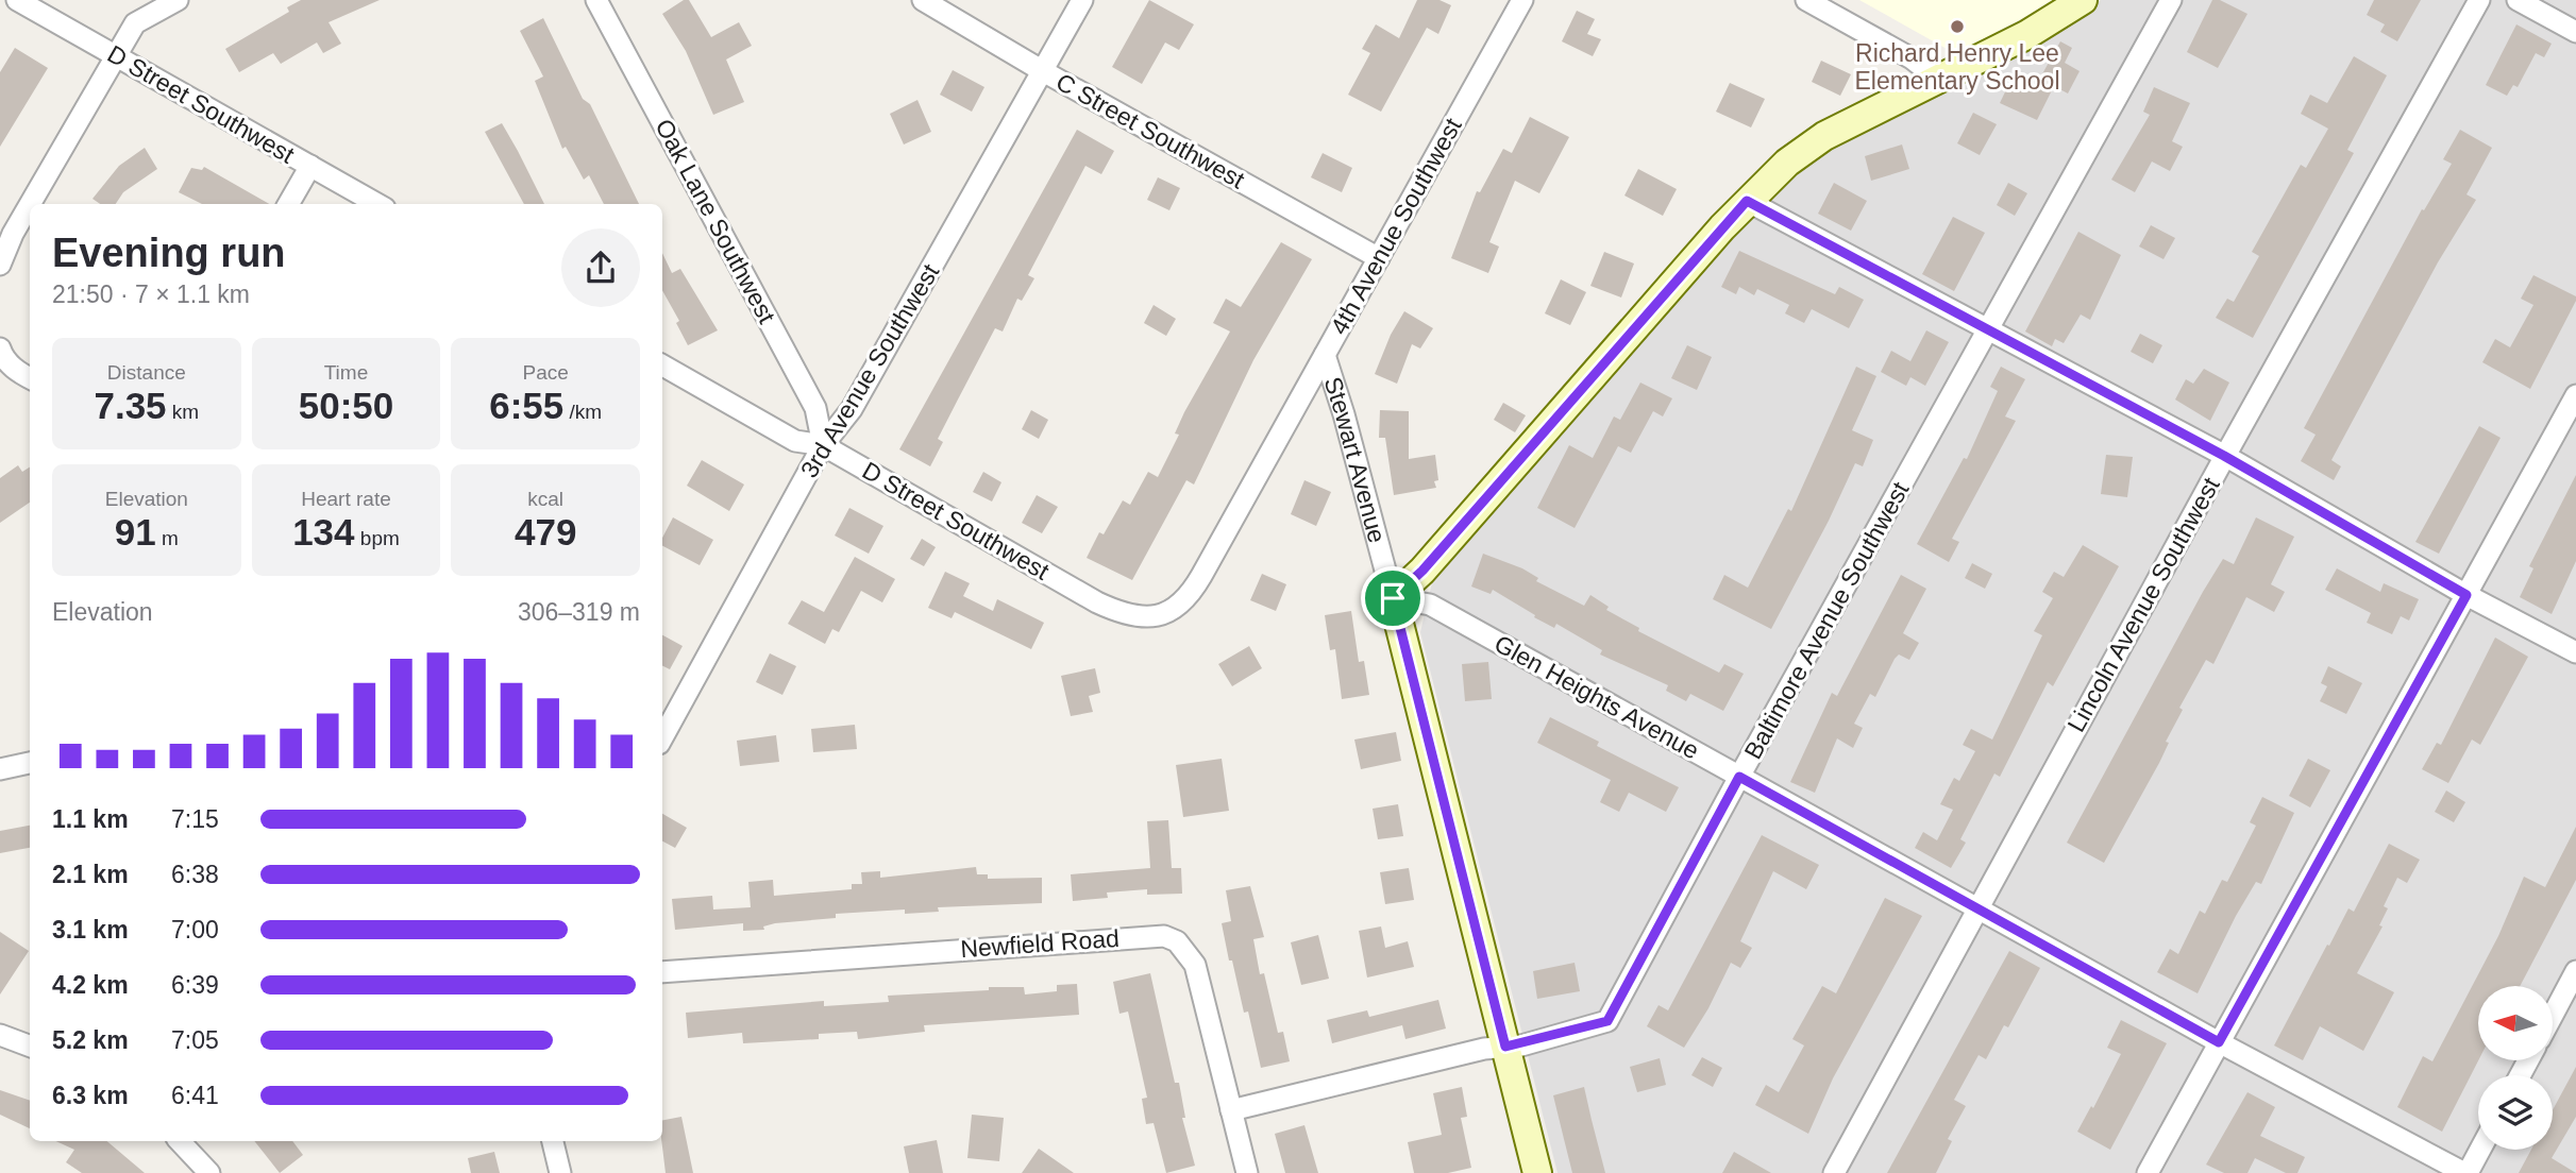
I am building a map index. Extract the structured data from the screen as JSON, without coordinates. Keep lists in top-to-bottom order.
{
  "streets": {
    "street": [
      "D Street Southwest",
      "C Street Southwest",
      "Oak Lane Southwest",
      "4th Avenue Southwest",
      "3rd Avenue Southwest",
      "Stewart Avenue",
      "Lincoln Avenue Southwest",
      "Baltimore Avenue Southwest",
      "Glen Heights Avenue",
      "Newfield Road"
    ]
  },
  "crossings": [
    ["D Street Southwest", "Oak Lane Southwest"],
    ["D Street Southwest", "4th Avenue Southwest"],
    ["D Street Southwest", "3rd Avenue Southwest"],
    ["C Street Southwest", "4th Avenue Southwest"],
    ["C Street Southwest", "3rd Avenue Southwest"],
    ["Oak Lane Southwest", "3rd Avenue Southwest"],
    ["4th Avenue Southwest", "Stewart Avenue"],
    ["Stewart Avenue", "Baltimore Avenue Southwest"],
    ["Stewart Avenue", "Glen Heights Avenue"],
    ["Lincoln Avenue Southwest", "Glen Heights Avenue"],
    ["Baltimore Avenue Southwest", "Glen Heights Avenue"],
    ["Baltimore Avenue Southwest", "Newfield Road"]
  ],
  "places": ["Richard Henry Lee Elementary School"],
  "north": "left",
  "page": {
    "heading": ["Evening run", "21:50 · 7 × 1.1 km"],
    "stats": [
      ["Distance", "7.35 km"],
      ["Time", "50:50"],
      ["Pace", "6:55 /km"],
      ["Elevation", "91 m"],
      ["Heart rate", "134 bpm"],
      ["kcal", "479"]
    ],
    "chart": ["Elevation", "306–319 m"],
    "list": [
      {
        "name": "1.1 km",
        "note": "7:15"
      },
      {
        "name": "2.1 km",
        "note": "6:38"
      },
      {
        "name": "3.1 km",
        "note": "7:00"
      },
      {
        "name": "4.2 km",
        "note": "6:39"
      },
      {
        "name": "5.2 km",
        "note": "7:05"
      },
      {
        "name": "6.3 km",
        "note": "6:41"
      }
    ]
  }
}
